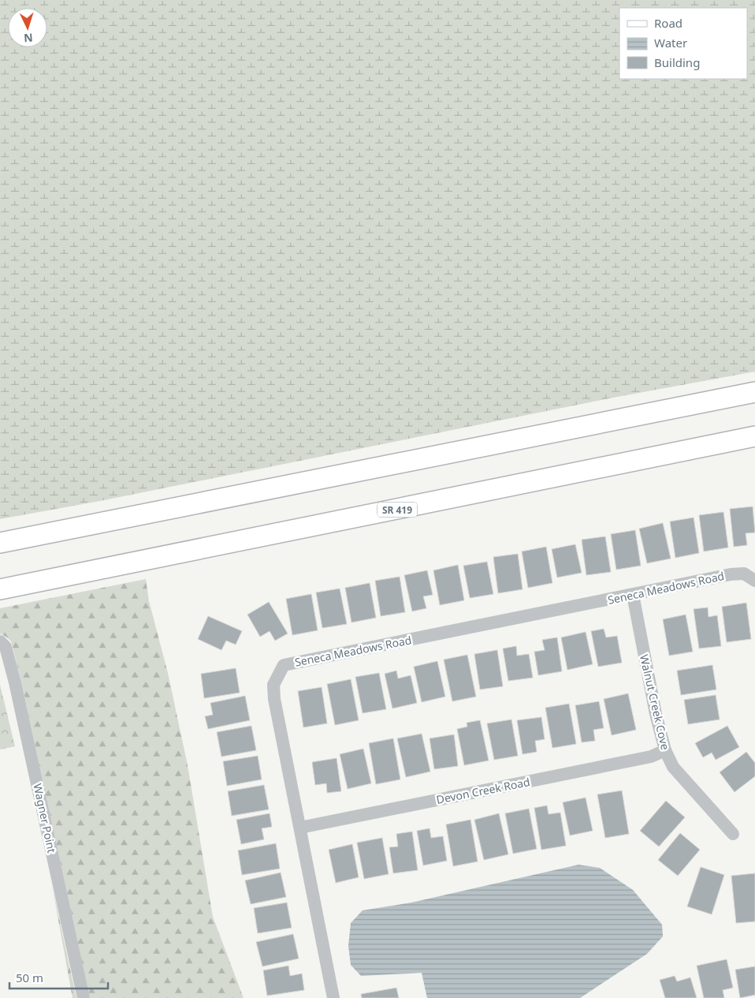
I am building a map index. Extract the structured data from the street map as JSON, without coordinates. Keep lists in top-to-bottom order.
{
  "streets": {
    "main road": ["SR 419"],
    "street": [
      "Seneca Meadows Road",
      "Walnut Creek Cove",
      "Devon Creek Road",
      "Wagner Point"
    ]
  },
  "crossings": [
    ["Seneca Meadows Road", "Walnut Creek Cove"],
    ["Seneca Meadows Road", "Devon Creek Road"],
    ["Walnut Creek Cove", "Devon Creek Road"]
  ],
  "legend": ["Road", "Water", "Building"],
  "scale_bar": "50 m",
  "north": "bottom"
}
